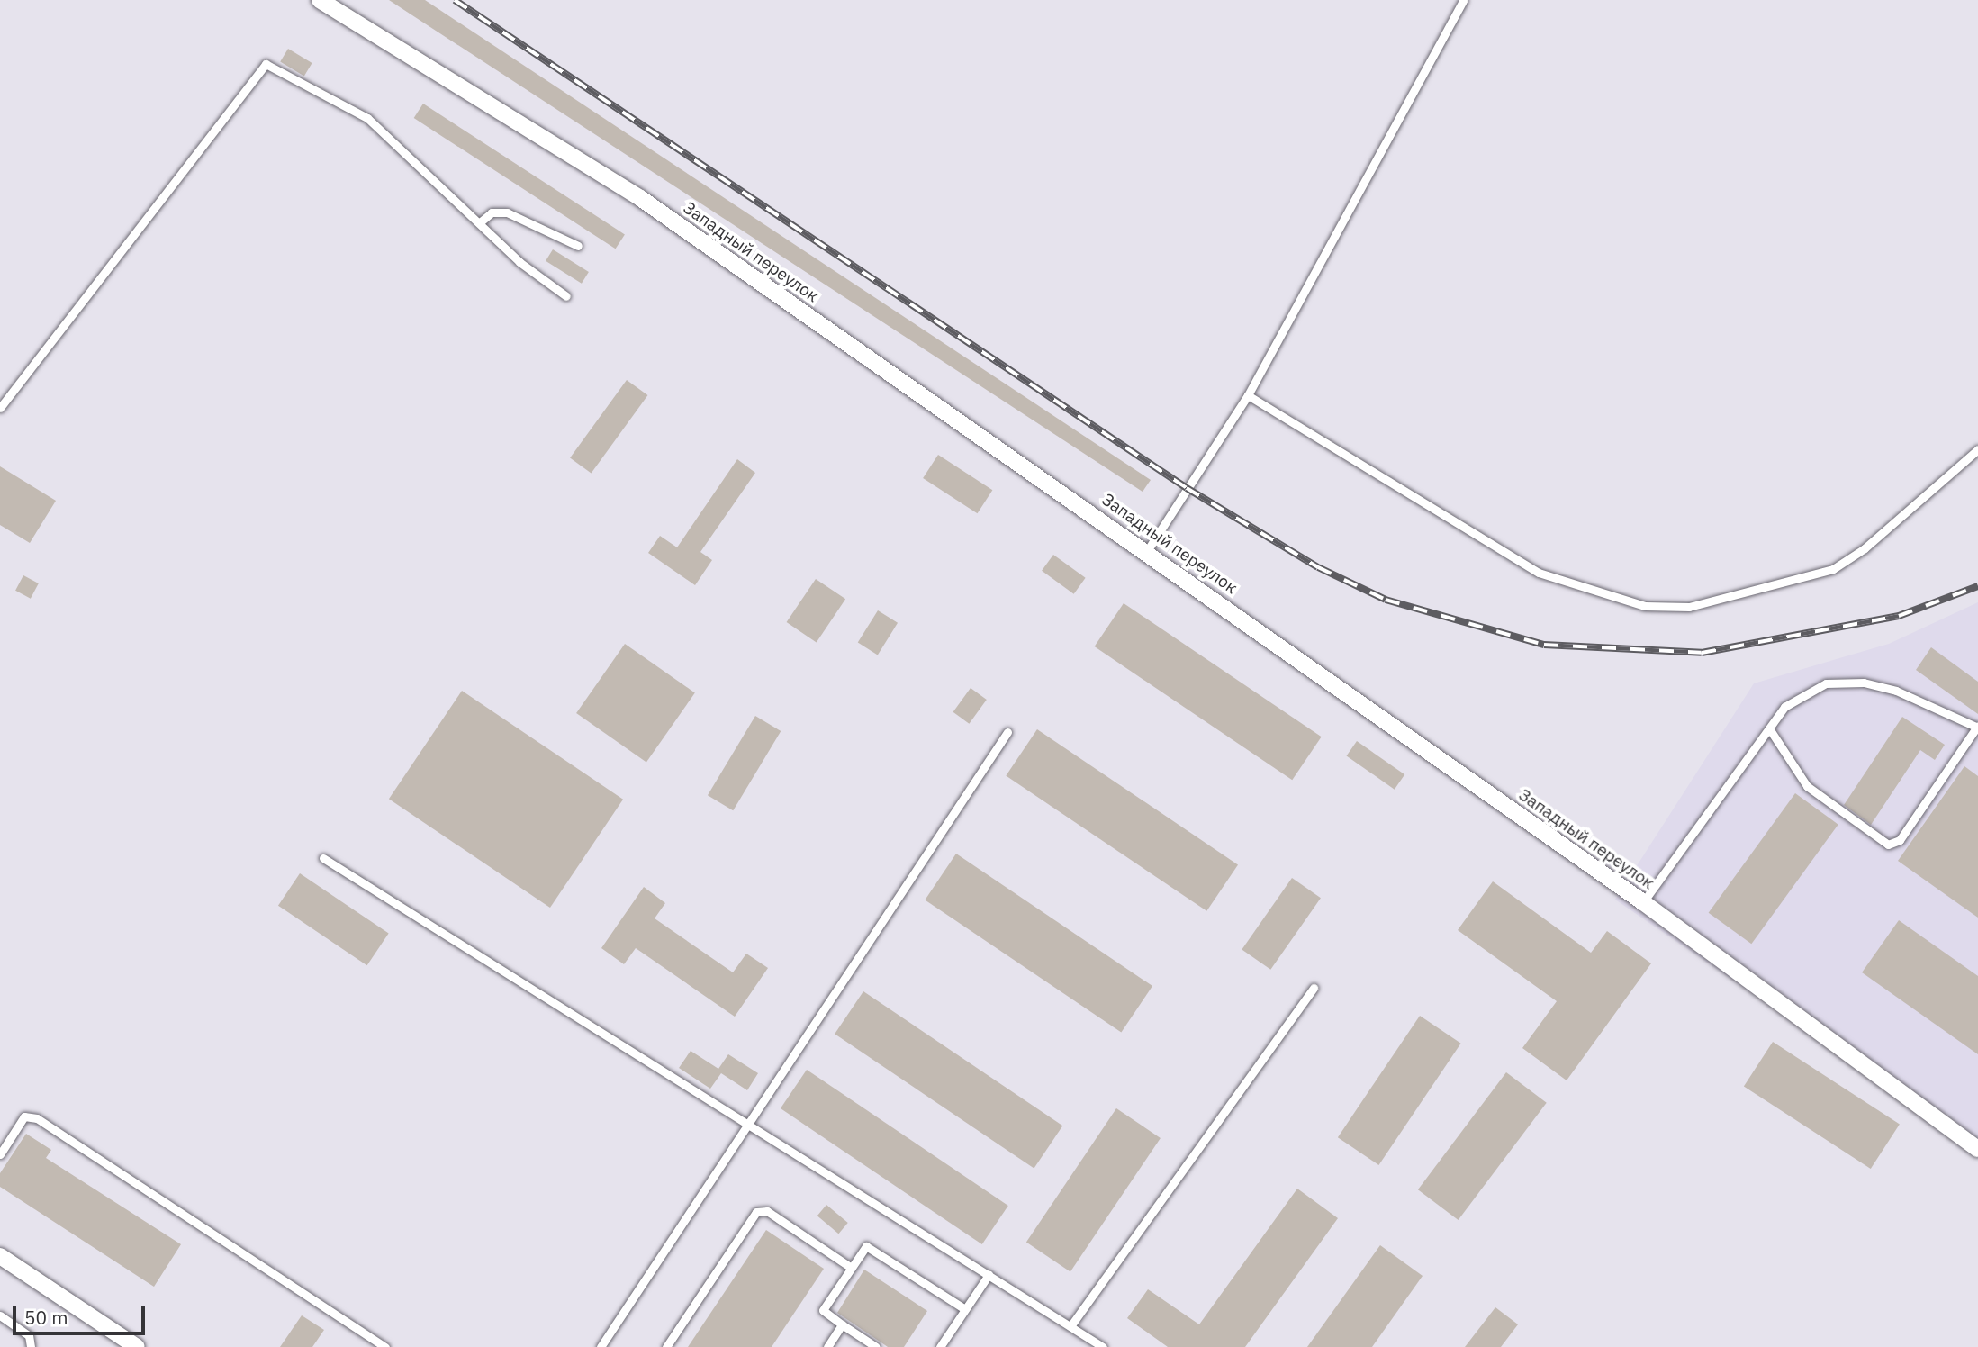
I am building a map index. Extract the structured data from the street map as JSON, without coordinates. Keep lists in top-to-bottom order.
{
  "streets": {
    "street": ["Западный переулок"]
  },
  "scale_bar": "50 m"
}
